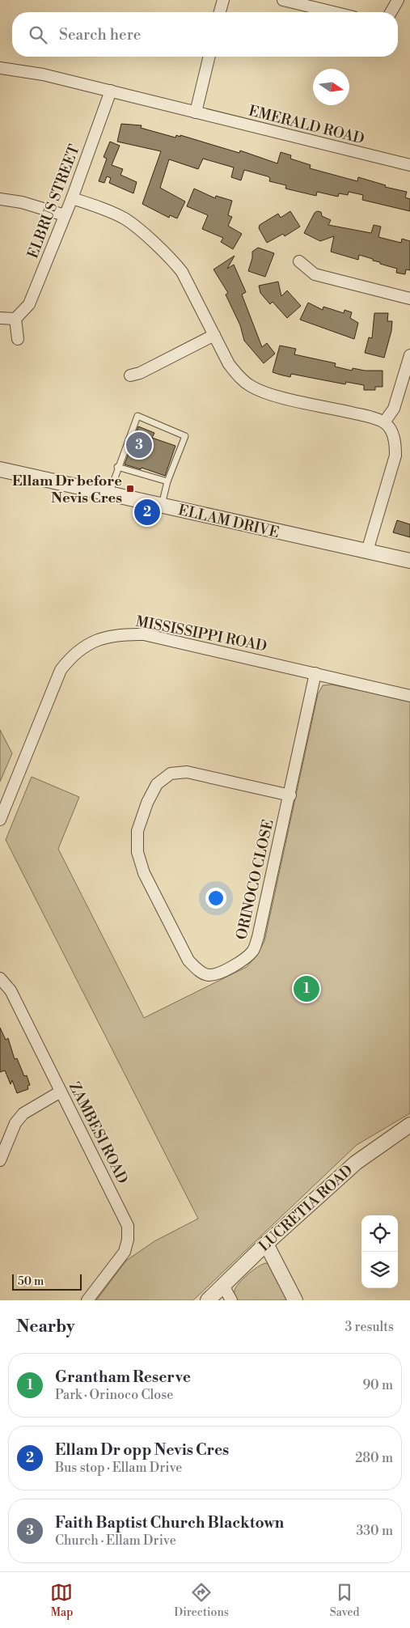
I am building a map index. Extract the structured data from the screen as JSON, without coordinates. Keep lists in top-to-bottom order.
{
  "streets": {
    "street": [
      "EMERALD ROAD",
      "ELBRUS STREET",
      "ELLAM DRIVE",
      "MISSISSIPPI ROAD",
      "ORINOCO CLOSE",
      "ZAMBESI ROAD",
      "LUCRETIA ROAD"
    ]
  },
  "crossings": [
    ["EMERALD ROAD", "ELBRUS STREET"],
    ["MISSISSIPPI ROAD", "ORINOCO CLOSE"]
  ],
  "places": {
    "transit": ["Ellam Dr before Nevis Cres"]
  },
  "scale_bar": "50 m",
  "north": "right",
  "page": {
    "search": "Search here",
    "pins": ["3", "2", "1"],
    "scale": "50 m",
    "heading": ["Nearby", "3 results"],
    "list": [
      {
        "mark": "1",
        "name": "Grantham Reserve",
        "note": "Park · Orinoco Close",
        "value": "90 m"
      },
      {
        "mark": "2",
        "name": "Ellam Dr opp Nevis Cres",
        "note": "Bus stop · Ellam Drive",
        "value": "280 m"
      },
      {
        "mark": "3",
        "name": "Faith Baptist Church Blacktown",
        "note": "Church · Ellam Drive",
        "value": "330 m"
      }
    ],
    "nav": ["Map", "Directions", "Saved"]
  }
}
